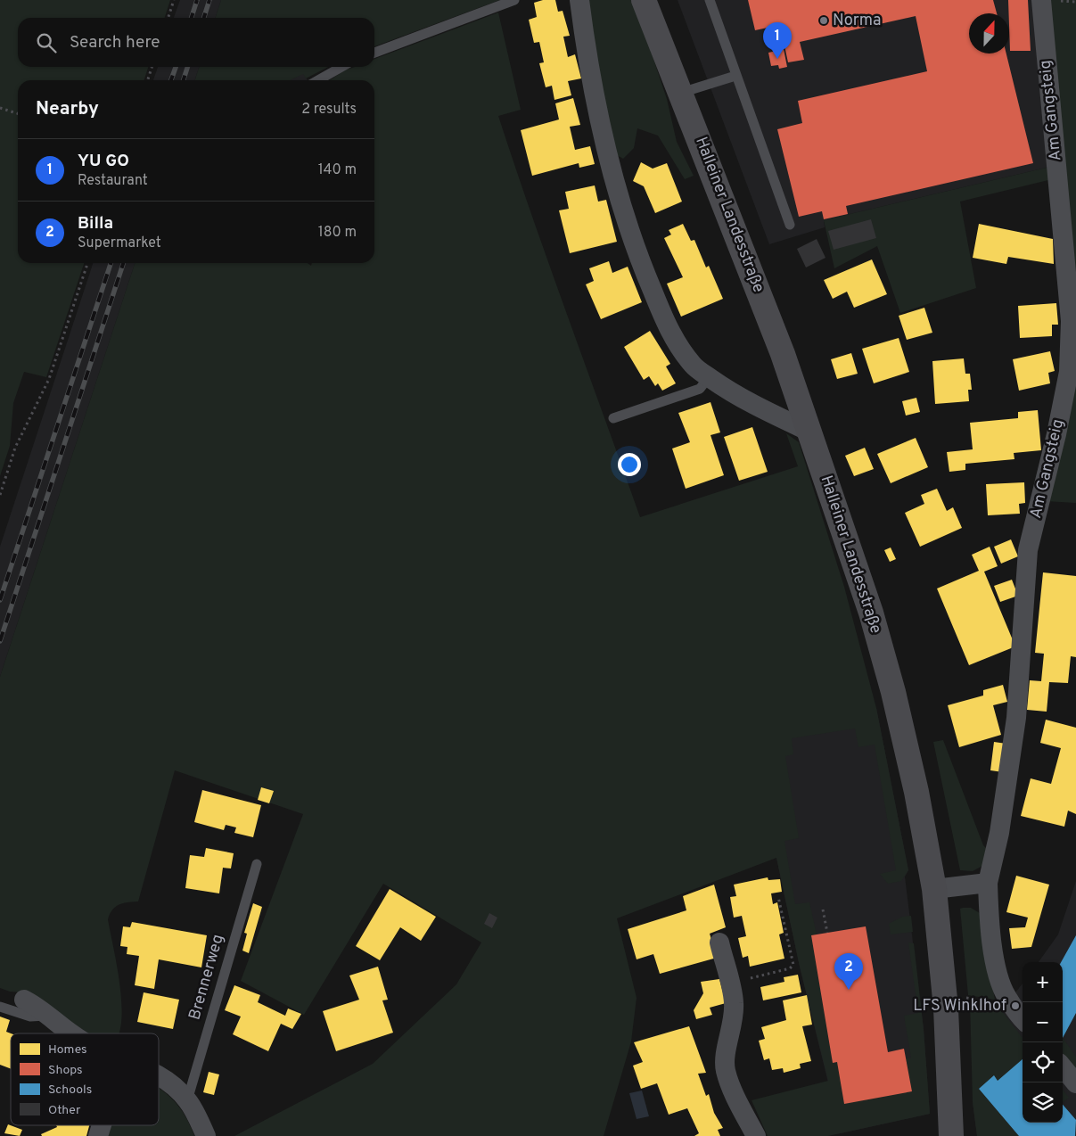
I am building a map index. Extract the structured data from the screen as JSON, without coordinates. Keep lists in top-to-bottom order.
{
  "streets": {
    "main road": ["Halleiner Landesstraße"],
    "street": ["Am Gangsteig"],
    "lane": ["Brennerweg"]
  },
  "places": ["Norma", "LFS Winklhof"],
  "legend": [
    "Homes",
    "Shops",
    "Schools",
    "Other"
  ],
  "north": "top",
  "page": {
    "search": "Search here",
    "pins": ["1", "2"],
    "heading": ["Nearby", "2 results"],
    "list": [
      {
        "mark": "1",
        "name": "YU GO",
        "note": "Restaurant",
        "value": "140 m"
      },
      {
        "mark": "2",
        "name": "Billa",
        "note": "Supermarket",
        "value": "180 m"
      }
    ],
    "map_buttons": ["+", "−"]
  }
}
